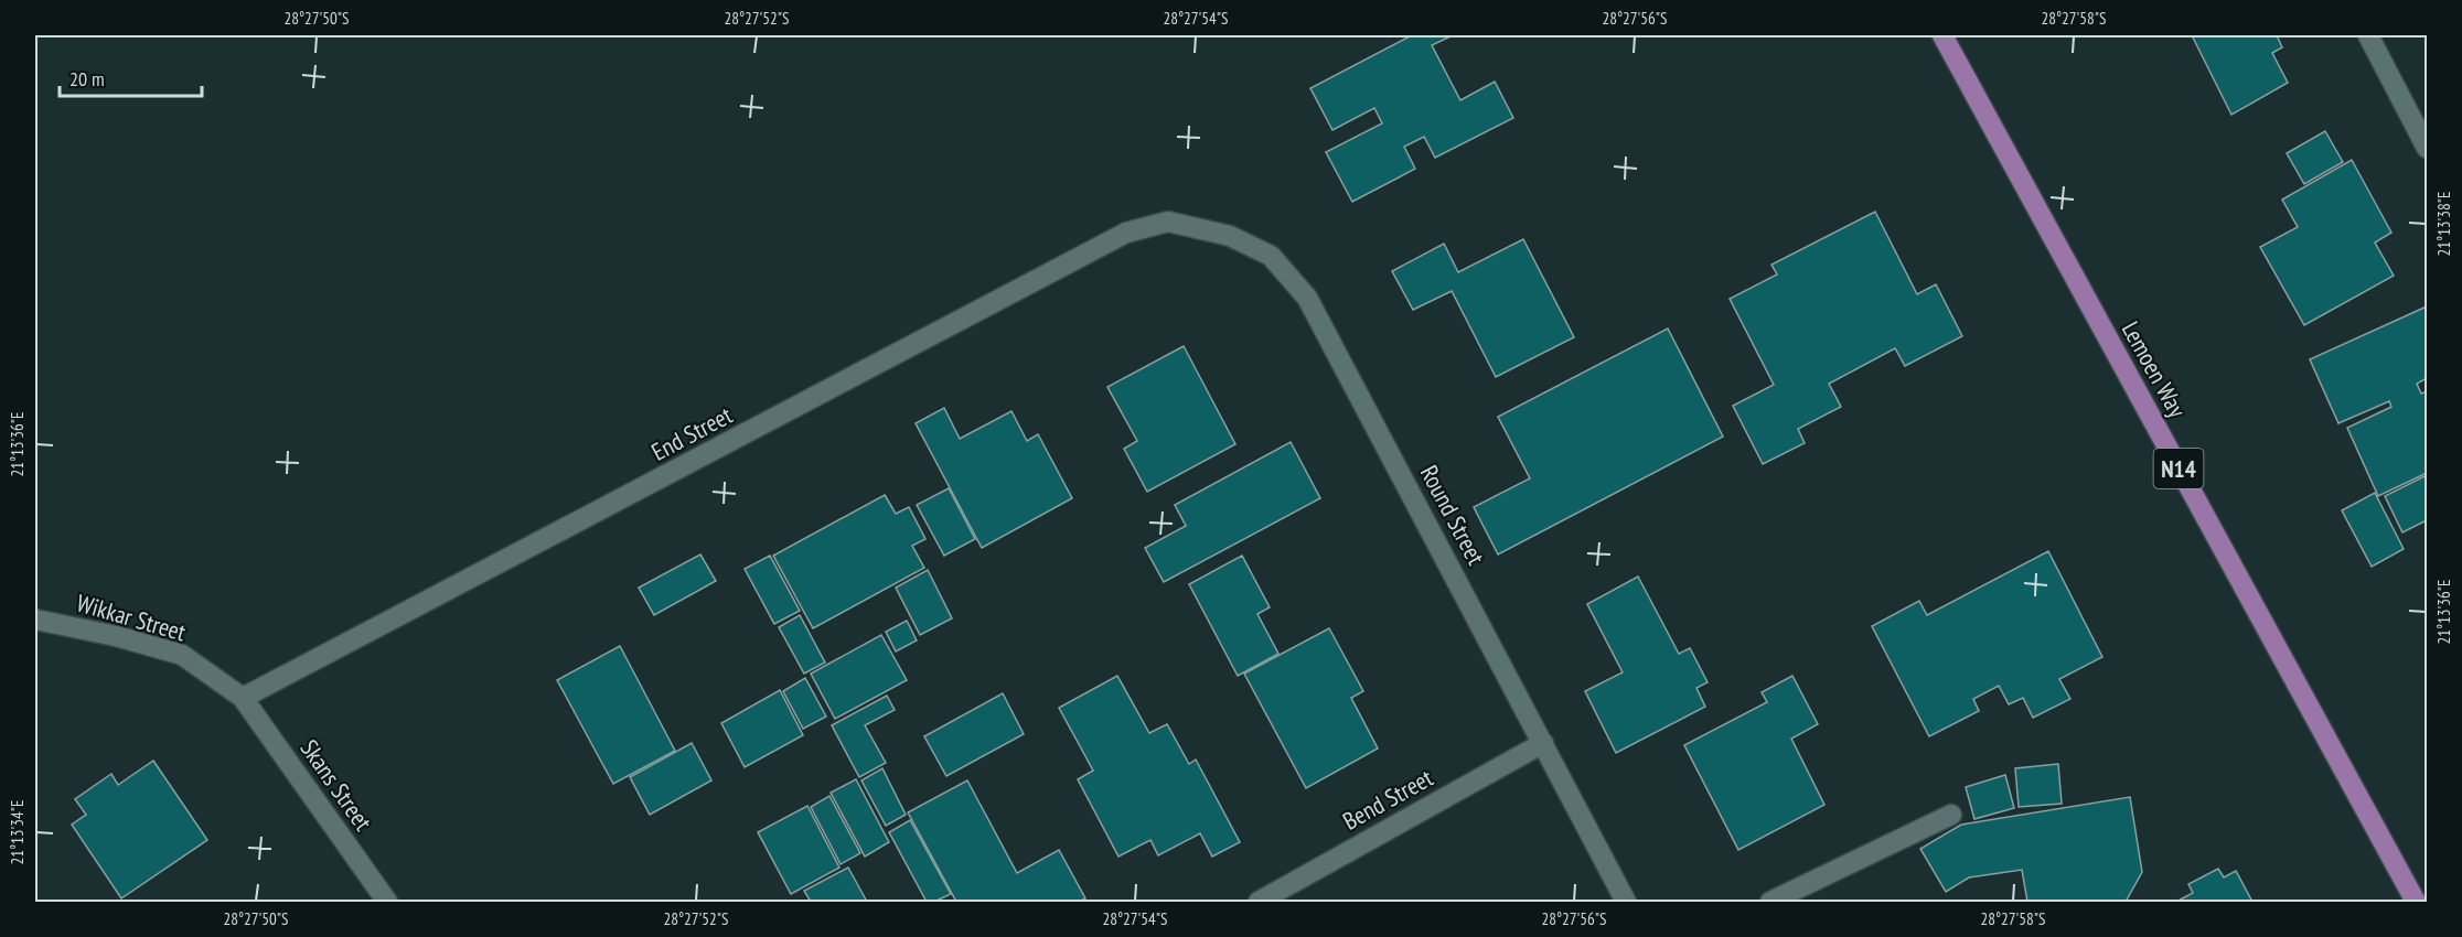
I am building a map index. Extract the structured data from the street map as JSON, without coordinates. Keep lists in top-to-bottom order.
{
  "streets": {
    "highway": ["Lemoen Way", "N14"],
    "street": [
      "End Street",
      "Round Street",
      "Wikkar Street",
      "Skans Street",
      "Bend Street"
    ]
  },
  "crossings": [
    ["End Street", "Round Street"],
    ["End Street", "Wikkar Street"],
    ["End Street", "Skans Street"],
    ["Round Street", "Bend Street"],
    ["Wikkar Street", "Skans Street"]
  ],
  "scale_bar": "20 m",
  "coordinates": [
    "28°27'50\"S",
    "28°27'52\"S",
    "28°27'54\"S",
    "28°27'56\"S",
    "28°27'58\"S",
    "21°13'38\"E",
    "21°13'36\"E",
    "21°13'34\"E"
  ]
}
